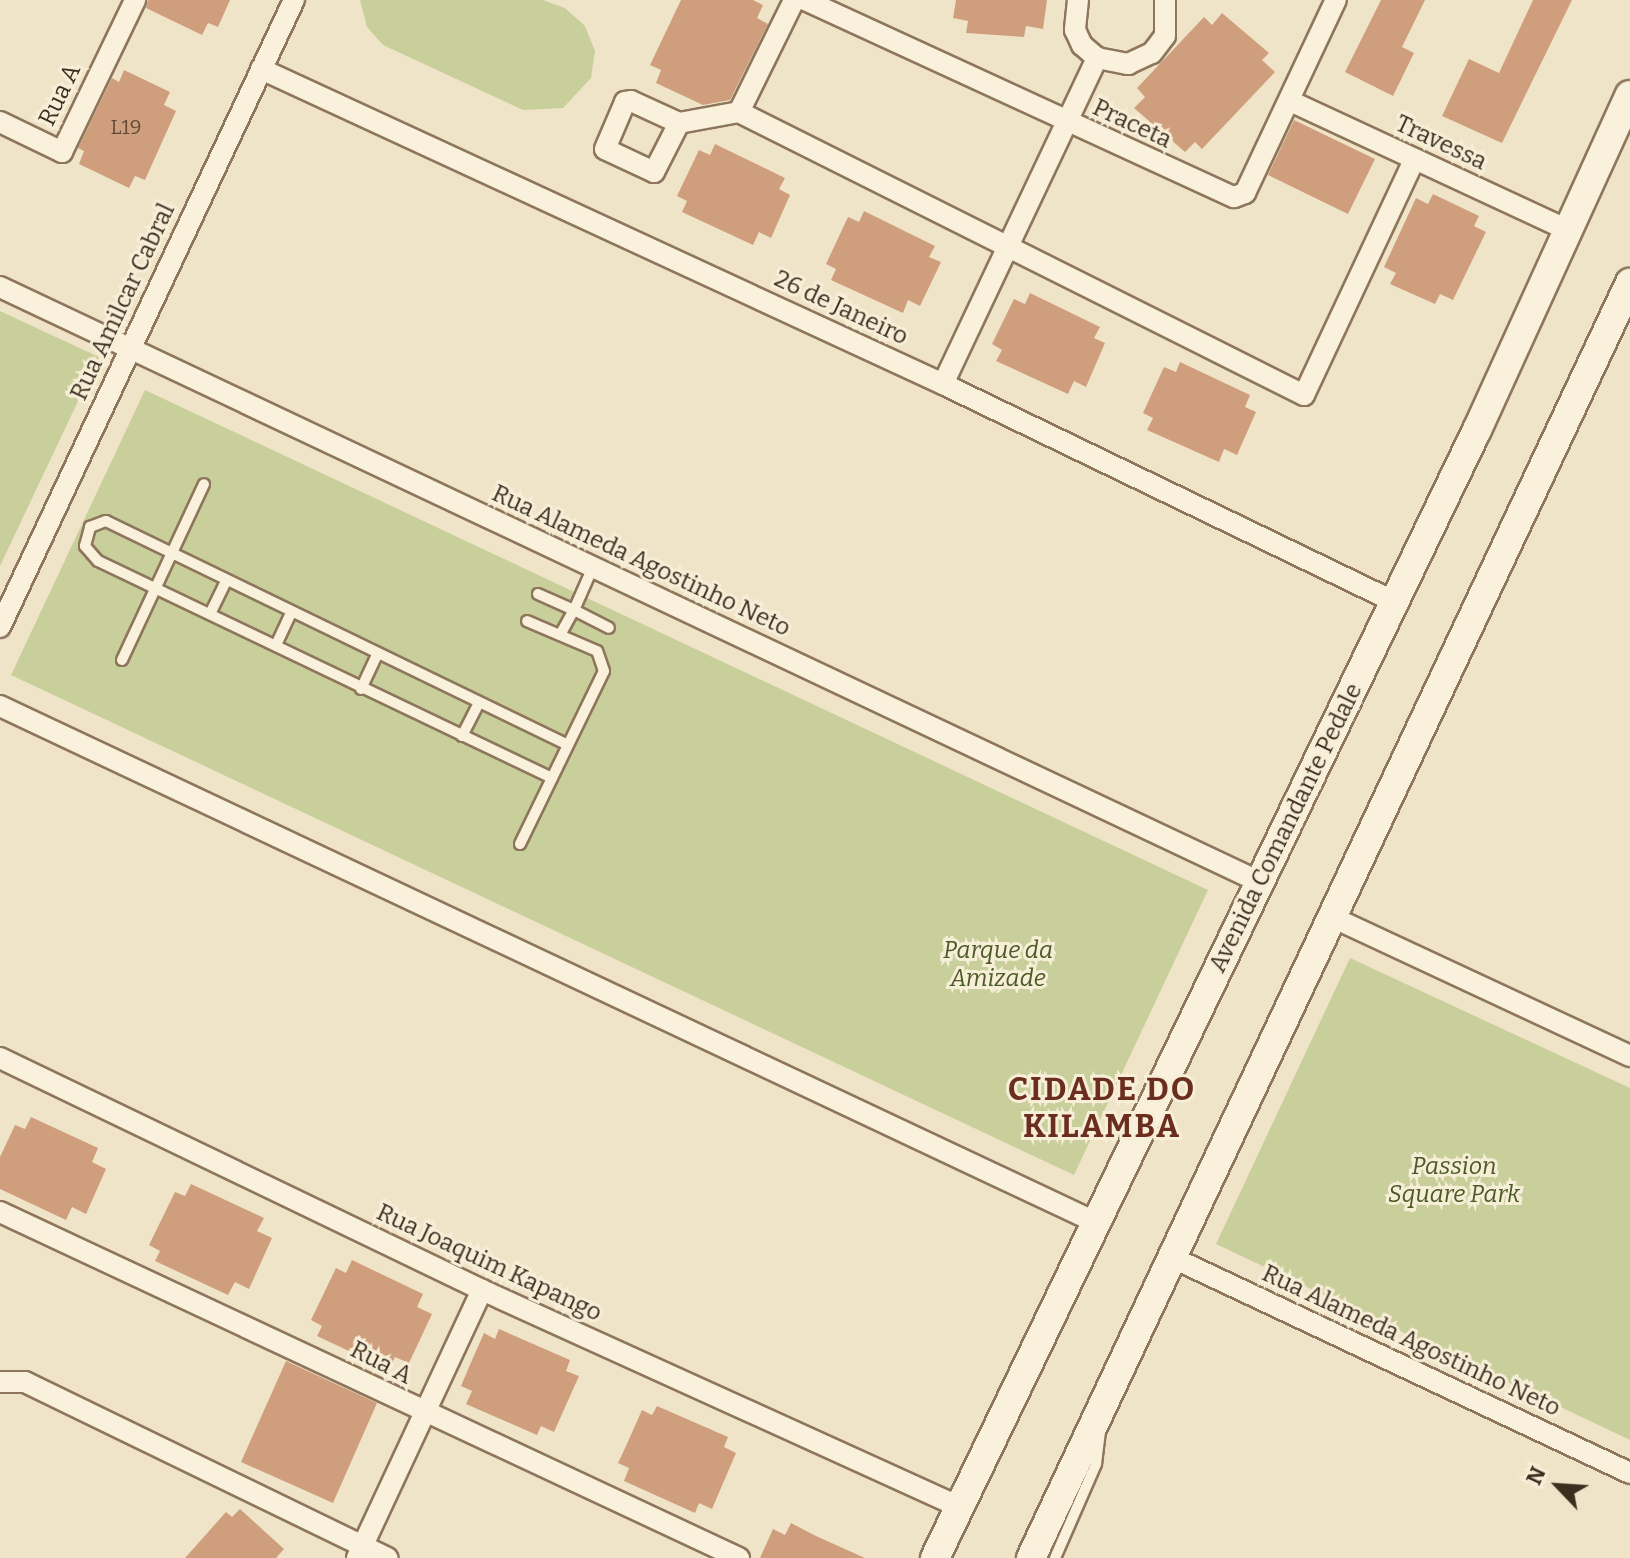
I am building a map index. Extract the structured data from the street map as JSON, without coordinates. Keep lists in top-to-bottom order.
{
  "streets": {
    "street": [
      "Rua A",
      "Praceta",
      "Travessa",
      "Rua Amilcar Cabral",
      "26 de Janeiro",
      "Rua Alameda Agostinho Neto",
      "Avenida Comandante Pedale",
      "Rua Joaquim Kapango"
    ]
  },
  "crossings": [
    ["Praceta", "Travessa"],
    ["Travessa", "Avenida Comandante Pedale"],
    ["Rua Amilcar Cabral", "26 de Janeiro"],
    ["Rua Amilcar Cabral", "Rua Alameda Agostinho Neto"],
    ["26 de Janeiro", "Avenida Comandante Pedale"],
    ["Rua Alameda Agostinho Neto", "Avenida Comandante Pedale"],
    ["Avenida Comandante Pedale", "Rua Joaquim Kapango"]
  ],
  "districts": ["CIDADE DO KILAMBA"],
  "parks": ["Parque da Amizade", "Passion Square Park"],
  "house_numbers": ["L19"],
  "north": "top left"
}
